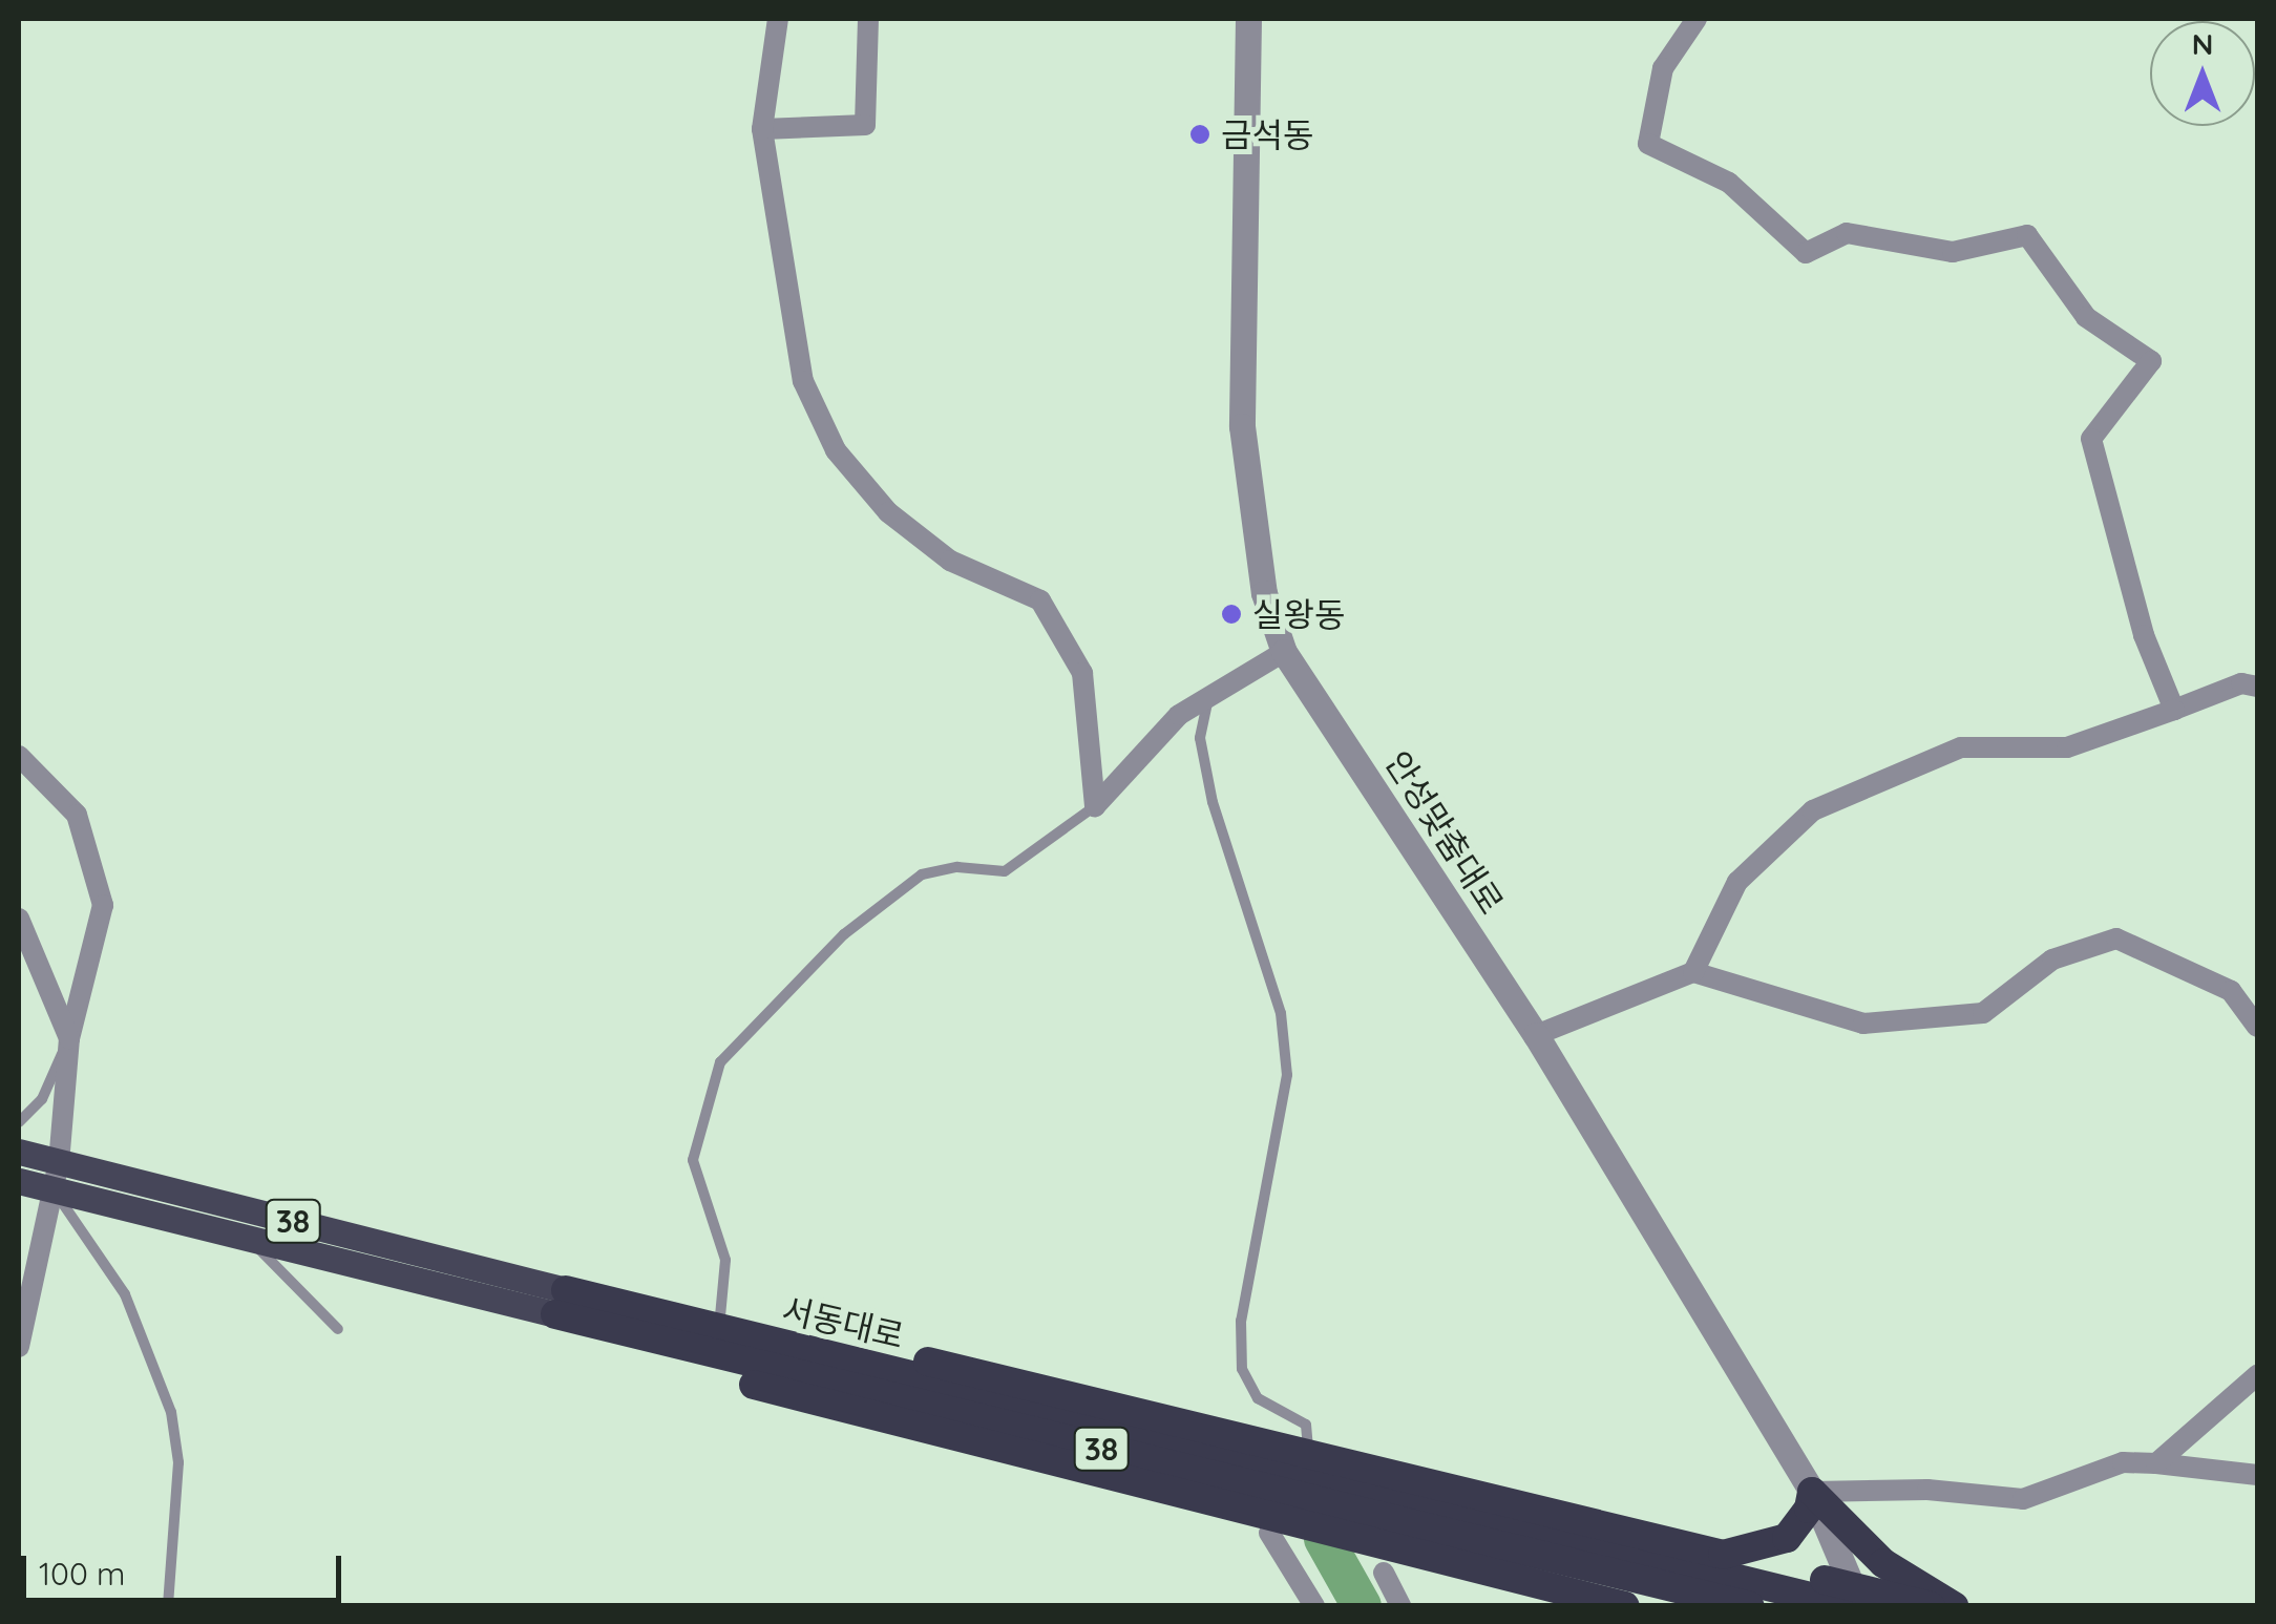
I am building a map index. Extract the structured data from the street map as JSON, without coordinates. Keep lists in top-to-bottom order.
{
  "streets": {
    "highway": ["38", "서동대로"],
    "street": ["안성맞춤대로"]
  },
  "crossings": [
    ["안성맞춤대로", "38"],
    ["38", "서동대로"]
  ],
  "places": ["금석동", "실왕동"],
  "scale_bar": "100 m",
  "north": "top"
}
